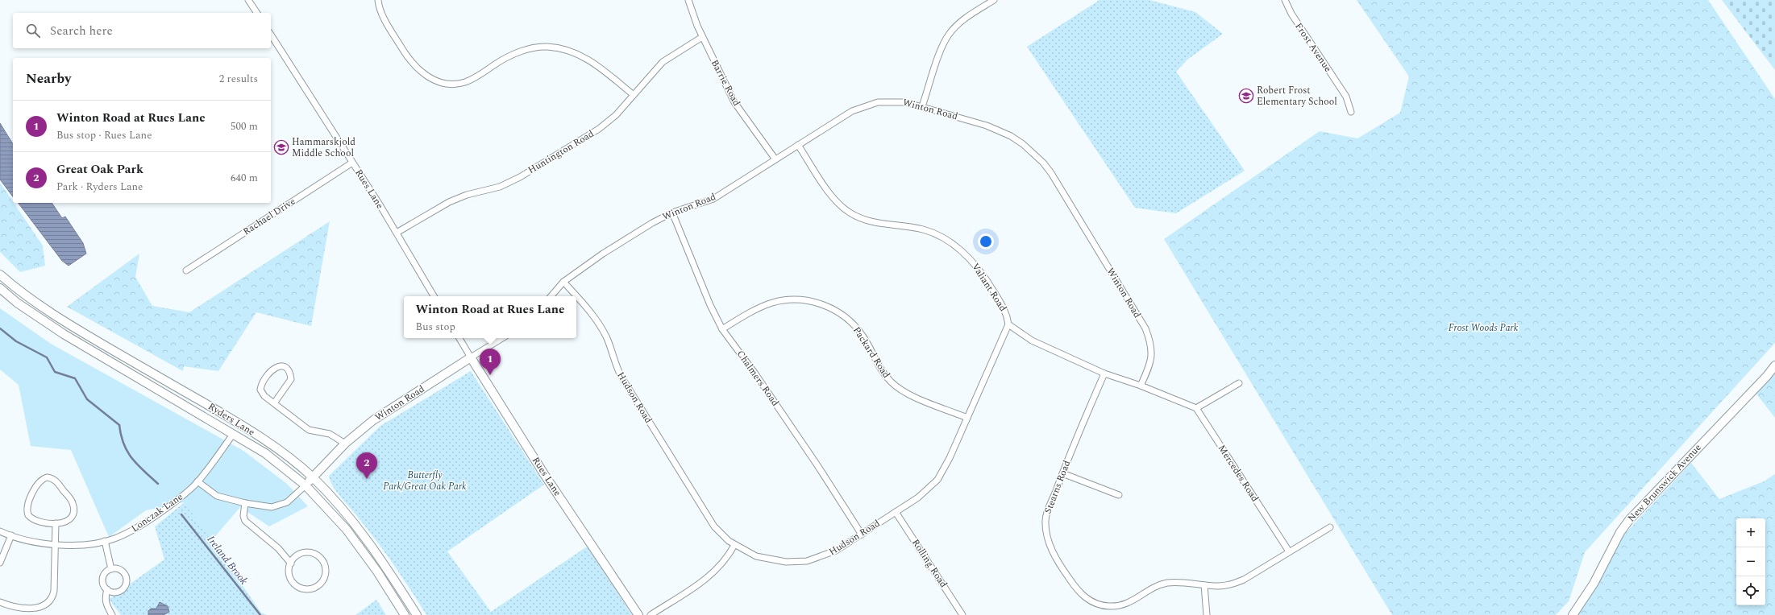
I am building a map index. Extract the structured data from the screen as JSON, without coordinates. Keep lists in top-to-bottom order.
{
  "streets": {
    "main road": [
      "Winton Road",
      "Rues Lane",
      "Ryders Lane",
      "New Brunswick Avenue"
    ],
    "street": [
      "Frost Avenue",
      "Barrie Road",
      "Huntington Road",
      "Rachael Drive",
      "Valiant Road",
      "Packard Road",
      "Chalmers Road",
      "Hudson Road",
      "Mercedes Road",
      "Stearns Road",
      "Lonczak Lane",
      "Rolling Road"
    ]
  },
  "crossings": [
    ["Barrie Road", "Winton Road"],
    ["Barrie Road", "Huntington Road"],
    ["Winton Road", "Rues Lane"],
    ["Winton Road", "Valiant Road"],
    ["Winton Road", "Chalmers Road"],
    ["Winton Road", "Hudson Road"],
    ["Winton Road", "Ryders Lane"],
    ["Huntington Road", "Rues Lane"],
    ["Rues Lane", "Rachael Drive"],
    ["Valiant Road", "Hudson Road"],
    ["Valiant Road", "Mercedes Road"],
    ["Valiant Road", "Stearns Road"],
    ["Packard Road", "Chalmers Road"],
    ["Packard Road", "Hudson Road"],
    ["Chalmers Road", "Hudson Road"],
    ["Hudson Road", "Rolling Road"],
    ["Ryders Lane", "Lonczak Lane"],
    ["Mercedes Road", "Stearns Road"]
  ],
  "water": ["Ireland Brook"],
  "parks": ["Frost Woods Park", "Butterfly Park/Great Oak Park"],
  "places": {
    "school or university": ["Robert Frost Elementary School", "Hammarskjold Middle School"]
  },
  "page": {
    "search": "Search here",
    "heading": ["Nearby", "2 results"],
    "list": [
      {
        "mark": "1",
        "name": "Winton Road at Rues Lane",
        "note": "Bus stop · Rues Lane",
        "value": "500 m"
      },
      {
        "mark": "2",
        "name": "Great Oak Park",
        "note": "Park · Ryders Lane",
        "value": "640 m"
      }
    ],
    "popup": ["Winton Road at Rues Lane", "Bus stop"],
    "pins": ["1", "2"],
    "map_buttons": ["+", "−"]
  }
}
